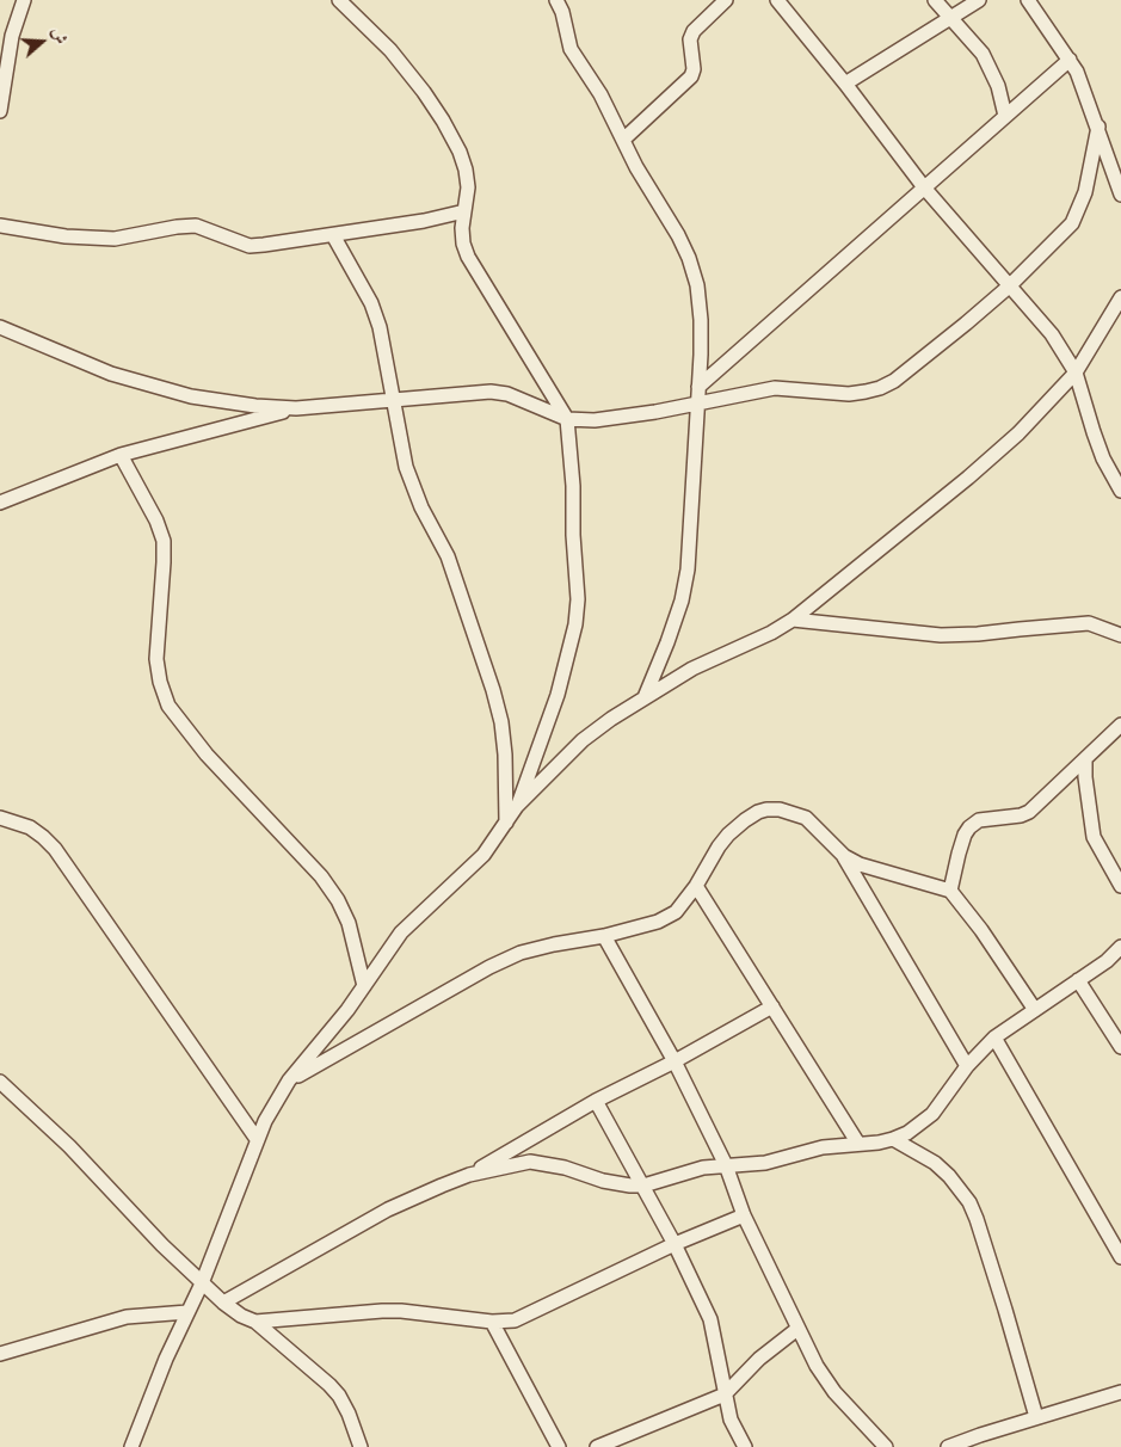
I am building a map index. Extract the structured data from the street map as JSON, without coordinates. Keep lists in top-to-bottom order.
{
  "north": "right"
}
